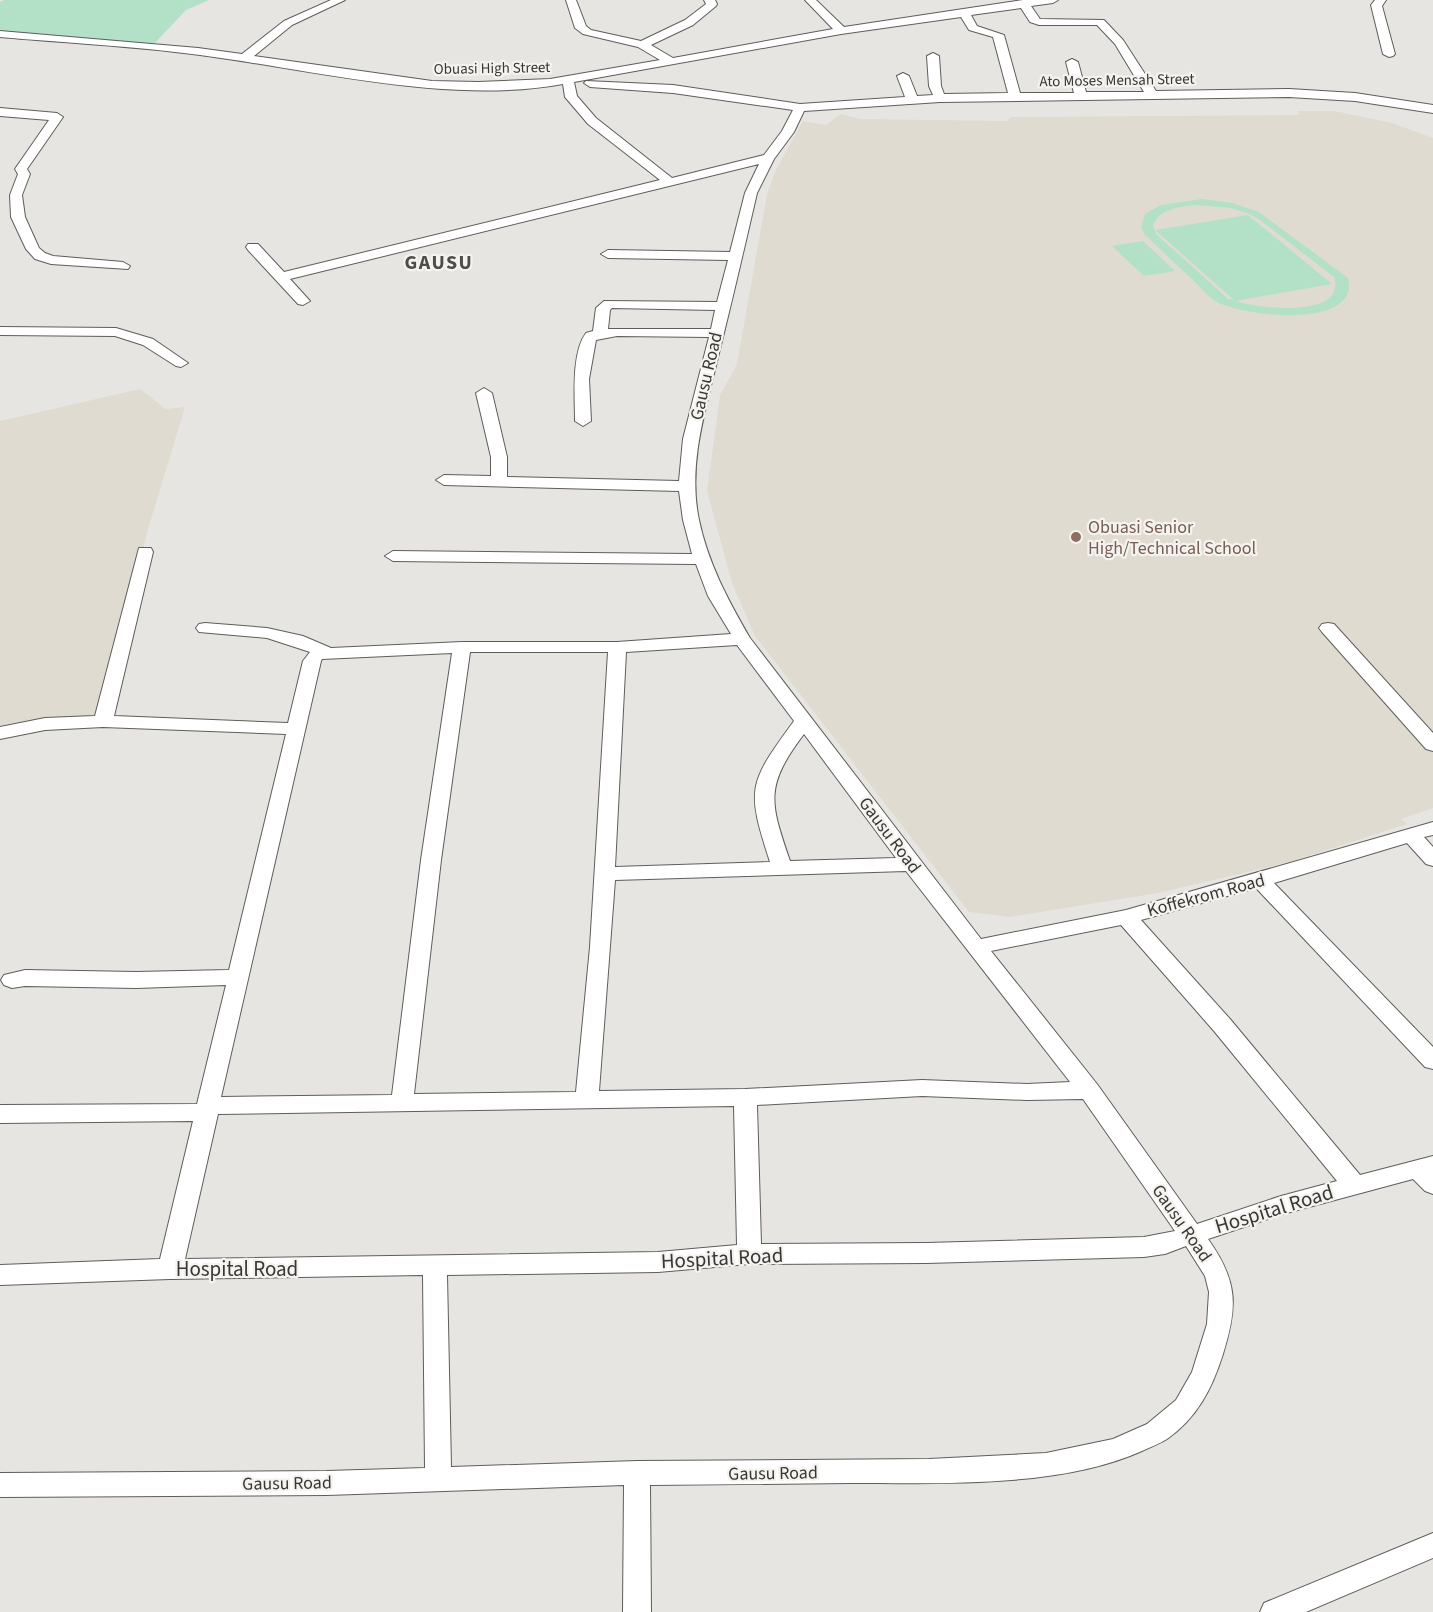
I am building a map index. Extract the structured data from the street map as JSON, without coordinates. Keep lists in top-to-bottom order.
{
  "streets": {
    "street": [
      "Obuasi High Street",
      "Ato Moses Mensah Street",
      "Gausu Road",
      "Koffekrom Road",
      "Hospital Road"
    ]
  },
  "crossings": [
    ["Obuasi High Street", "Ato Moses Mensah Street"],
    ["Ato Moses Mensah Street", "Gausu Road"],
    ["Gausu Road", "Koffekrom Road"],
    ["Gausu Road", "Hospital Road"]
  ],
  "districts": ["GAUSU"],
  "places": ["Obuasi Senior High/Technical School"]
}
